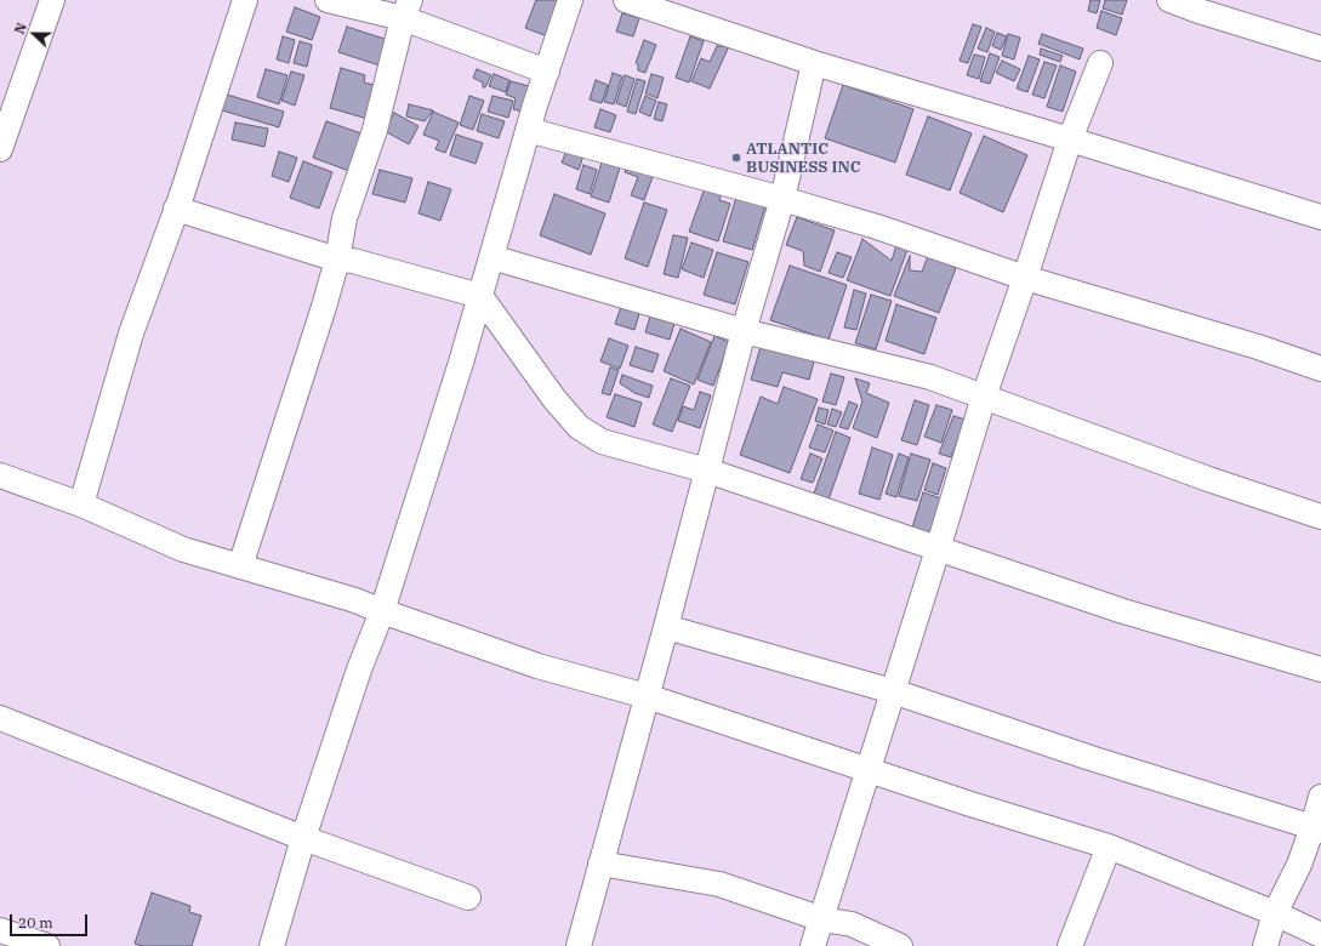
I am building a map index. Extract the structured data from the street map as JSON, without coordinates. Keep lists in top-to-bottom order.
{
  "places": ["ATLANTIC BUSINESS INC"],
  "scale_bar": "20 m",
  "north": "left"
}
